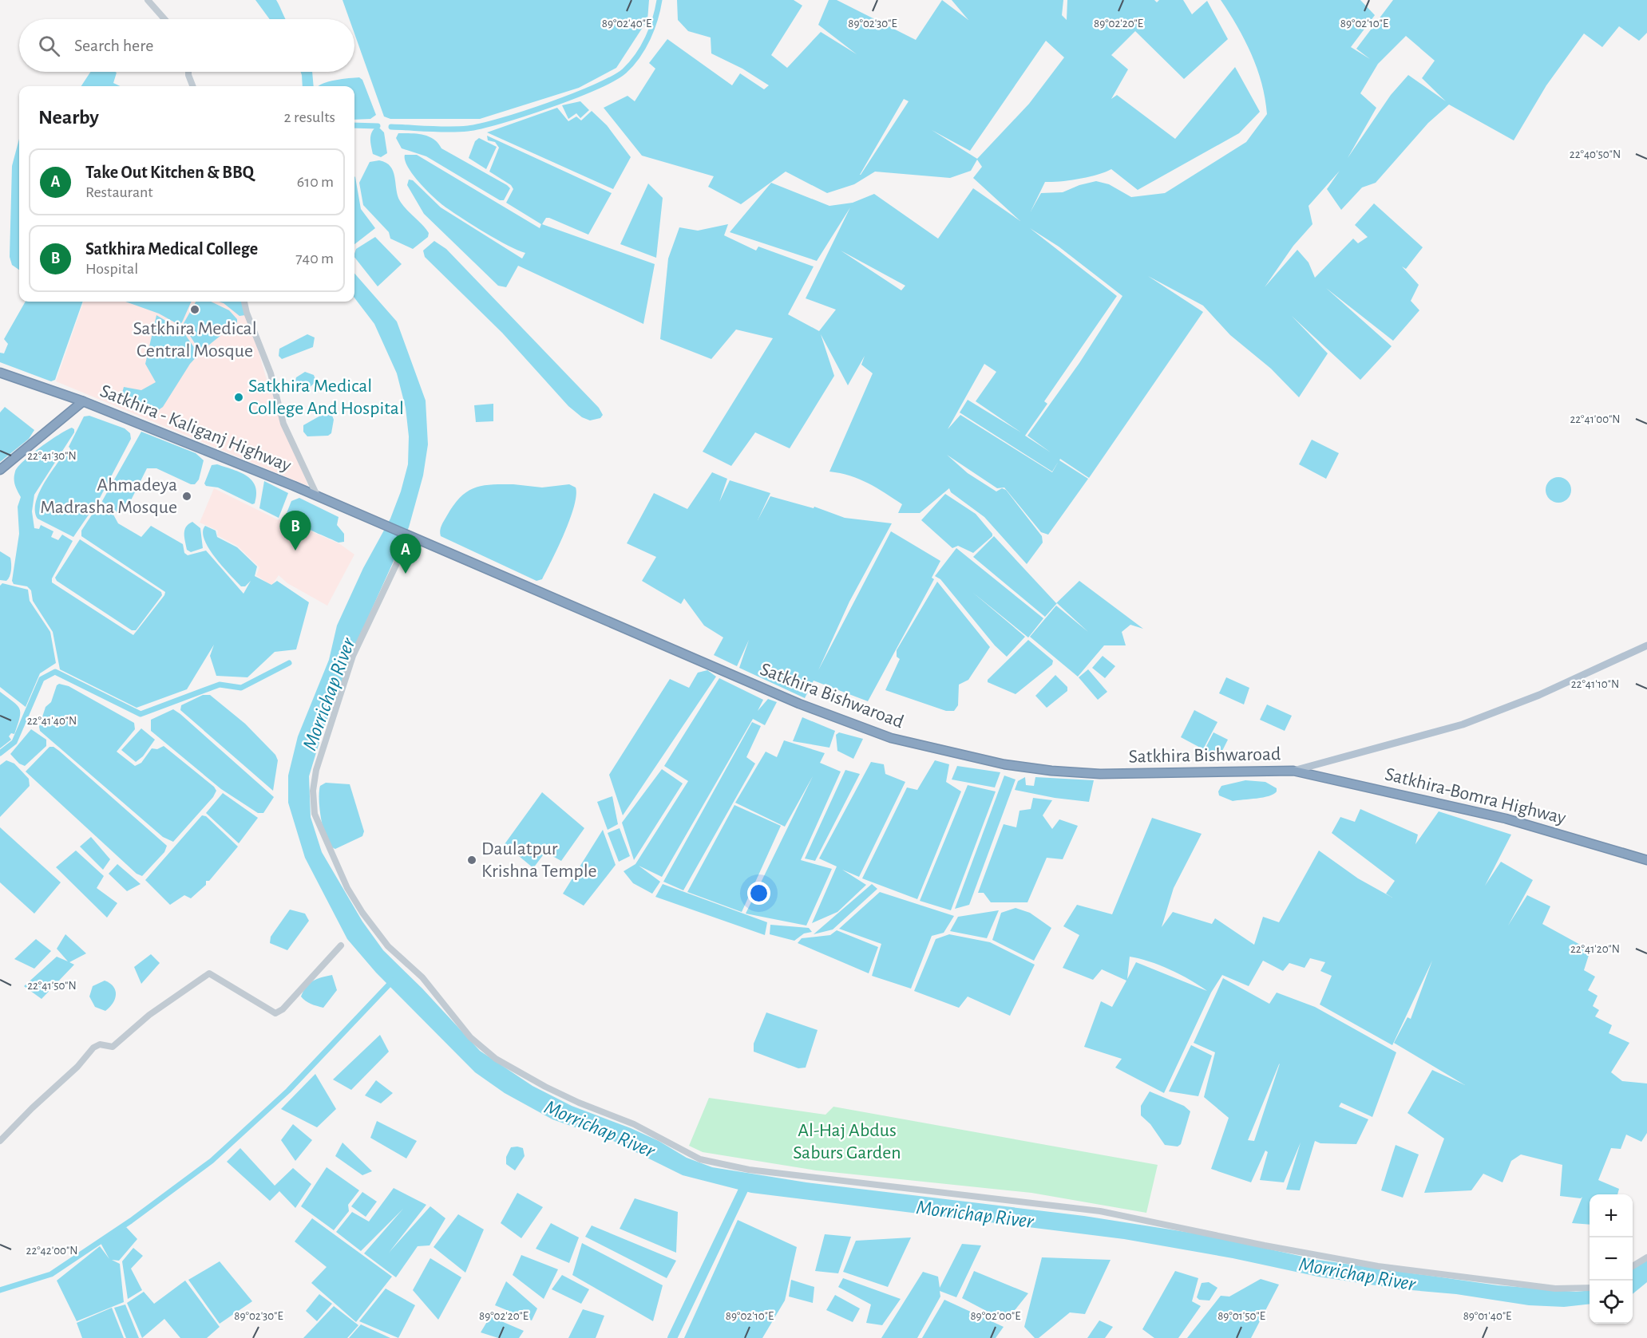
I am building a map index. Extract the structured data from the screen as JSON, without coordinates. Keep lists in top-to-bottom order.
{
  "streets": {
    "highway": ["Satkhira - Kaliganj Highway", "Satkhira Bishwaroad", "Satkhira-Bomra Highway"]
  },
  "crossings": [
    ["Satkhira - Kaliganj Highway", "Satkhira Bishwaroad"],
    ["Satkhira Bishwaroad", "Satkhira-Bomra Highway"]
  ],
  "water": ["Morrichap River"],
  "parks": ["Al-Haj Abdus Saburs Garden"],
  "places": [
    "Satkhira Medical Central Mosque",
    "Satkhira Medical College And Hospital",
    "Ahmadeya Madrasha Mosque",
    "Daulatpur Krishna Temple"
  ],
  "page": {
    "search": "Search here",
    "heading": ["Nearby", "2 results"],
    "list": [
      {
        "mark": "A",
        "name": "Take Out Kitchen & BBQ",
        "note": "Restaurant",
        "value": "610 m"
      },
      {
        "mark": "B",
        "name": "Satkhira Medical College",
        "note": "Hospital",
        "value": "740 m"
      }
    ],
    "pins": ["B", "A"],
    "map_buttons": ["+", "−"]
  },
  "coordinates": [
    "89°02'40\"E",
    "89°02'20\"E",
    "89°02'10\"E",
    "89°02'30\"E",
    "22°40'50\"N",
    "22°41'00\"N",
    "22°41'30\"N",
    "22°41'10\"N",
    "22°41'40\"N",
    "22°41'20\"N",
    "22°41'50\"N",
    "22°42'00\"N",
    "89°02'00\"E",
    "89°01'50\"E",
    "89°01'40\"E"
  ]
}
